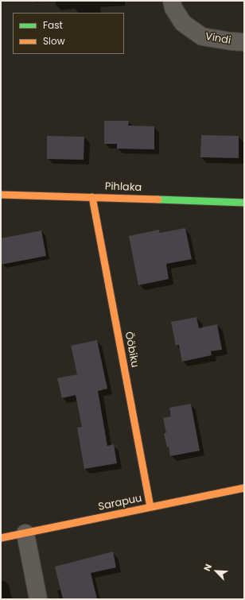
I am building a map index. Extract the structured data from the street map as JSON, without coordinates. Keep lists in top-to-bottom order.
{
  "streets": {
    "street": [
      "Vindi",
      "Pihlaka",
      "Ööbiku",
      "Sarapuu"
    ]
  },
  "crossings": [
    ["Pihlaka", "Ööbiku"],
    ["Ööbiku", "Sarapuu"]
  ],
  "legend": ["Fast", "Slow"],
  "north": "top left"
}
